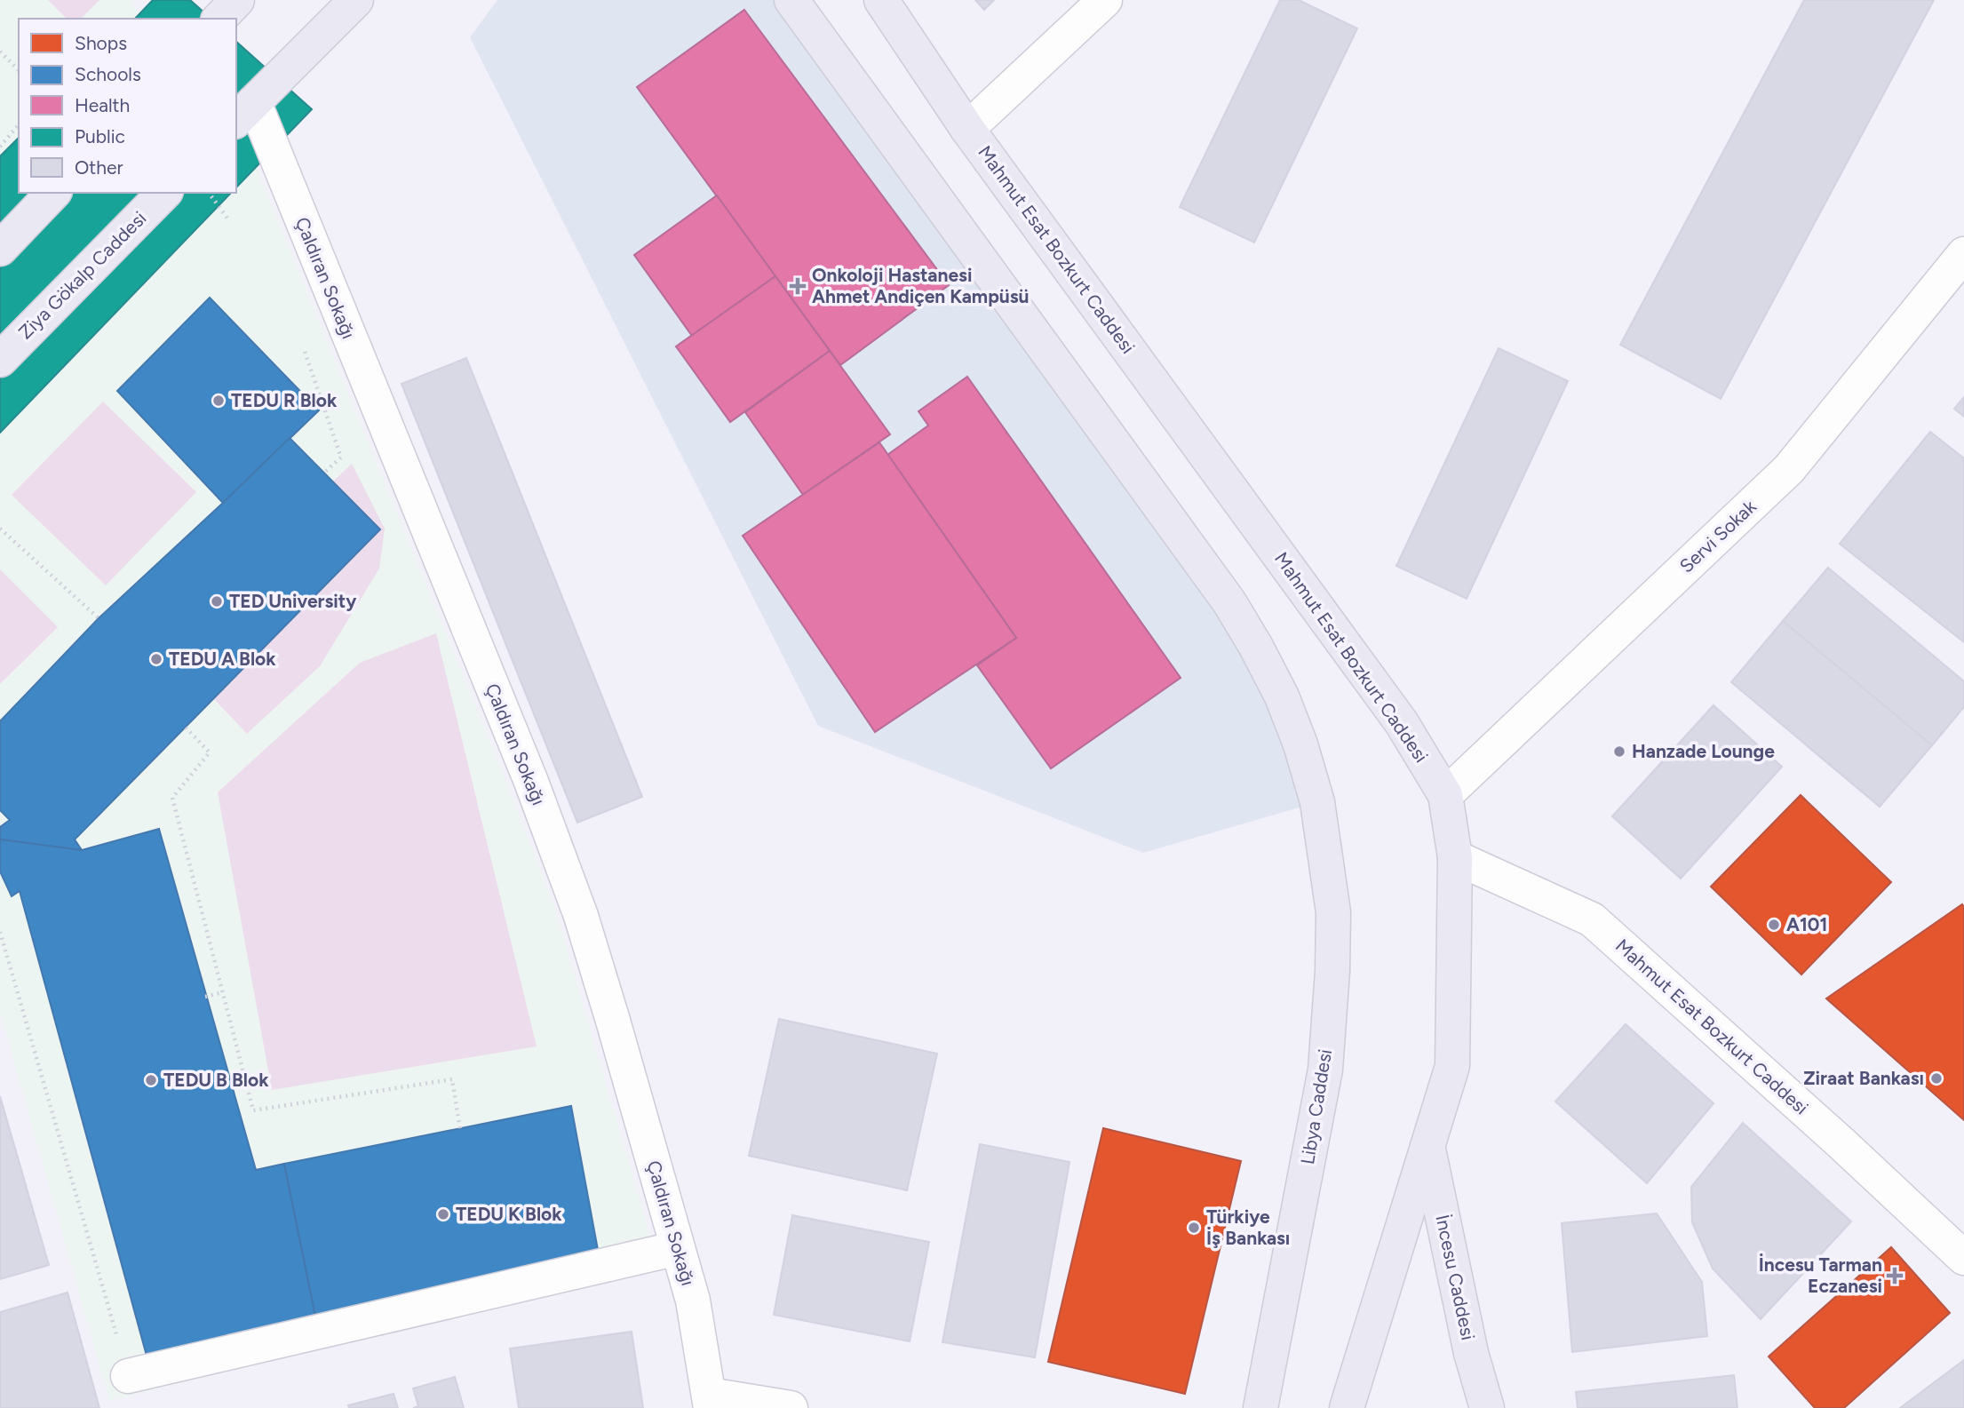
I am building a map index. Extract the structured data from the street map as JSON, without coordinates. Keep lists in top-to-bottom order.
{
  "streets": {
    "main road": [
      "Mahmut Esat Bozkurt Caddesi",
      "Ziya Gökalp Caddesi",
      "Libya Caddesi",
      "İncesu Caddesi"
    ],
    "street": ["Çaldıran Sokağı", "Servi Sokak"]
  },
  "crossings": [
    ["Mahmut Esat Bozkurt Caddesi", "Servi Sokak"]
  ],
  "places": {
    "health": ["Onkoloji Hastanesi Ahmet Andiçen Kampüsü", "İncesu Tarman Eczanesi"],
    "other": [
      "TEDU R Blok",
      "TED University",
      "TEDU A Blok",
      "Hanzade Lounge",
      "A101",
      "Ziraat Bankası",
      "TEDU B Blok",
      "TEDU K Blok",
      "Türkiye İş Bankası"
    ]
  },
  "legend": [
    "Shops",
    "Schools",
    "Health",
    "Public",
    "Other"
  ]
}
